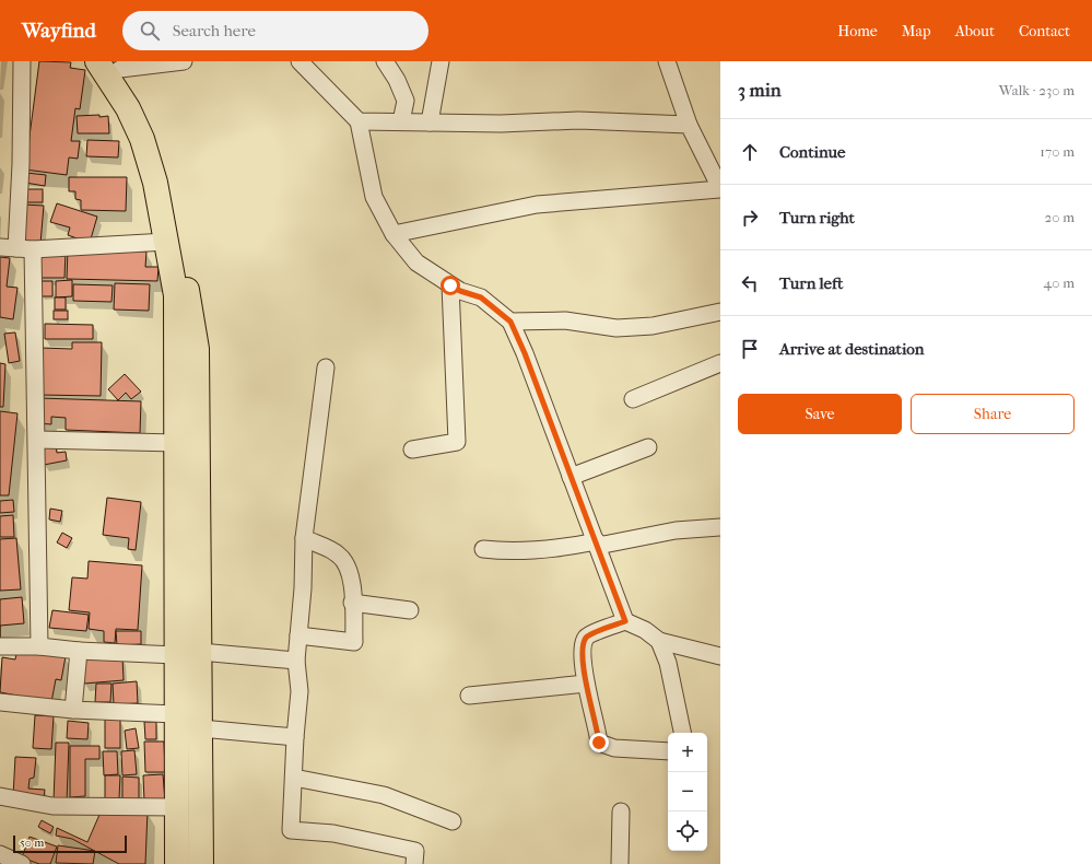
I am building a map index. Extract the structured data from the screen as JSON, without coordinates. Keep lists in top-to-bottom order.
{
  "scale_bar": "50 m",
  "page": {
    "header": "Wayfind",
    "search": "Search here",
    "nav": [
      "Home",
      "Map",
      "About",
      "Contact"
    ],
    "heading": ["3 min", "Walk · 230 m"],
    "list": [
      ["Continue", "170 m"],
      ["Turn right", "20 m"],
      ["Turn left", "40 m"],
      "Arrive at destination"
    ],
    "buttons": ["Save", "Share"],
    "map_buttons": ["+", "−"],
    "scale": "50 m"
  }
}
